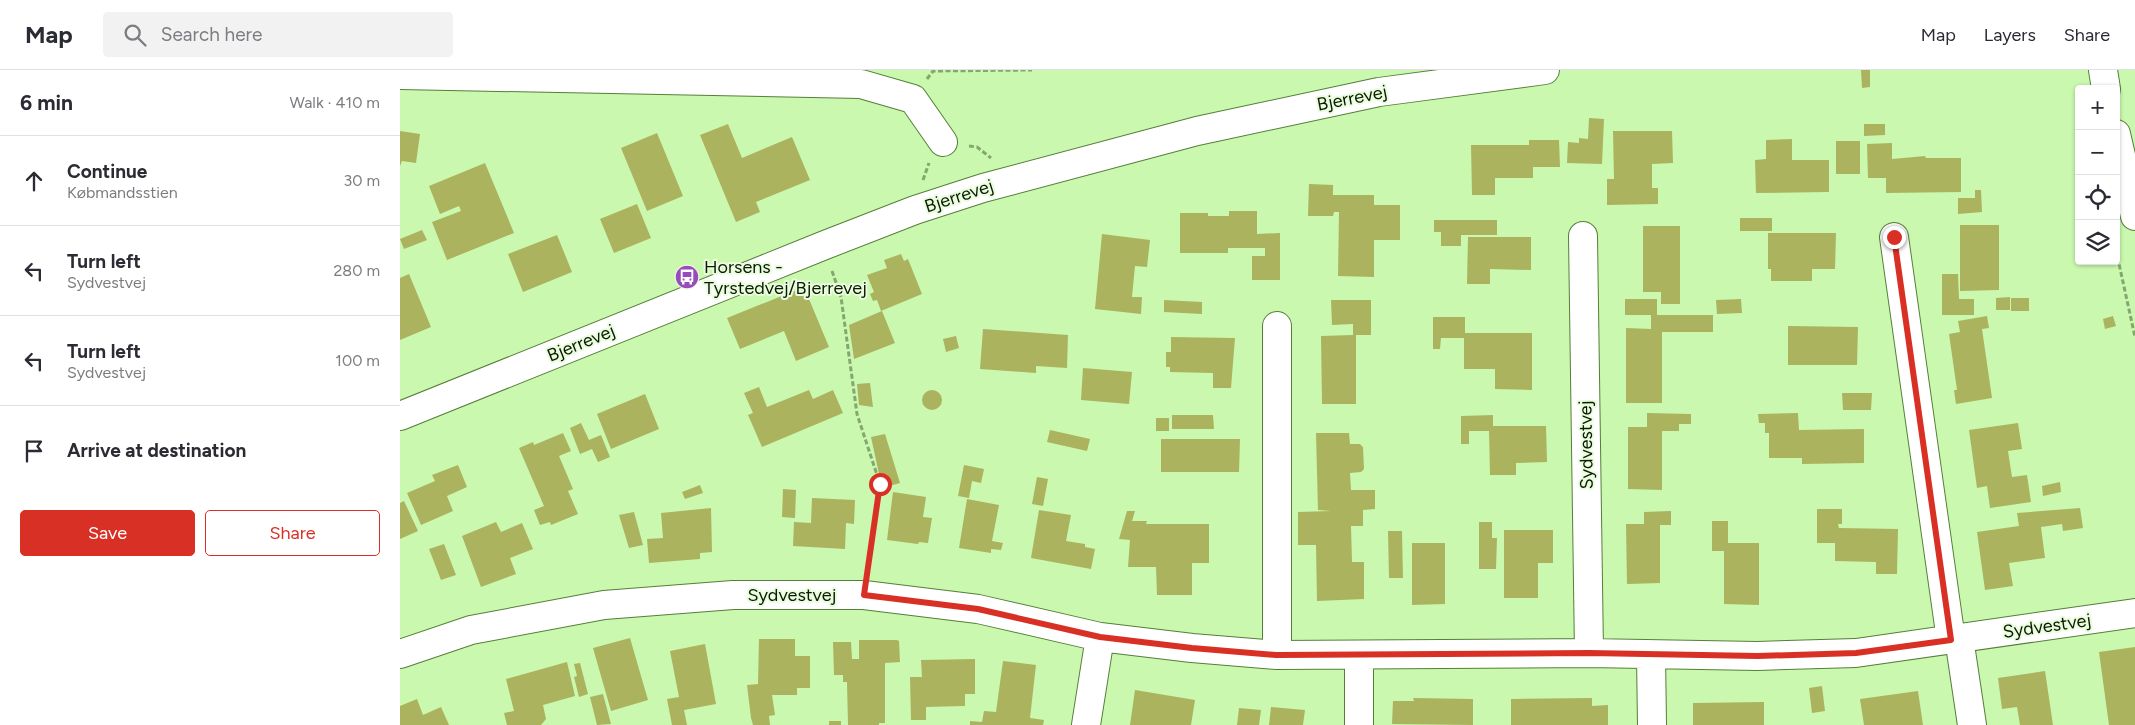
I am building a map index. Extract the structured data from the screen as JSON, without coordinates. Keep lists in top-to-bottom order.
{
  "streets": {
    "street": ["Bjerrevej", "Sydvestvej"]
  },
  "places": {
    "bus stop": ["Horsens - Tyrstedvej/Bjerrevej"]
  },
  "page": {
    "header": "Map",
    "search": "Search here",
    "nav": ["Map", "Layers", "Share"],
    "heading": ["6 min", "Walk · 410 m"],
    "map_buttons": ["+", "−"],
    "list": [
      ["Continue", "Købmandsstien", "30 m"],
      ["Turn left", "Sydvestvej", "280 m"],
      ["Turn left", "Sydvestvej", "100 m"],
      "Arrive at destination"
    ],
    "buttons": ["Save", "Share"]
  }
}
